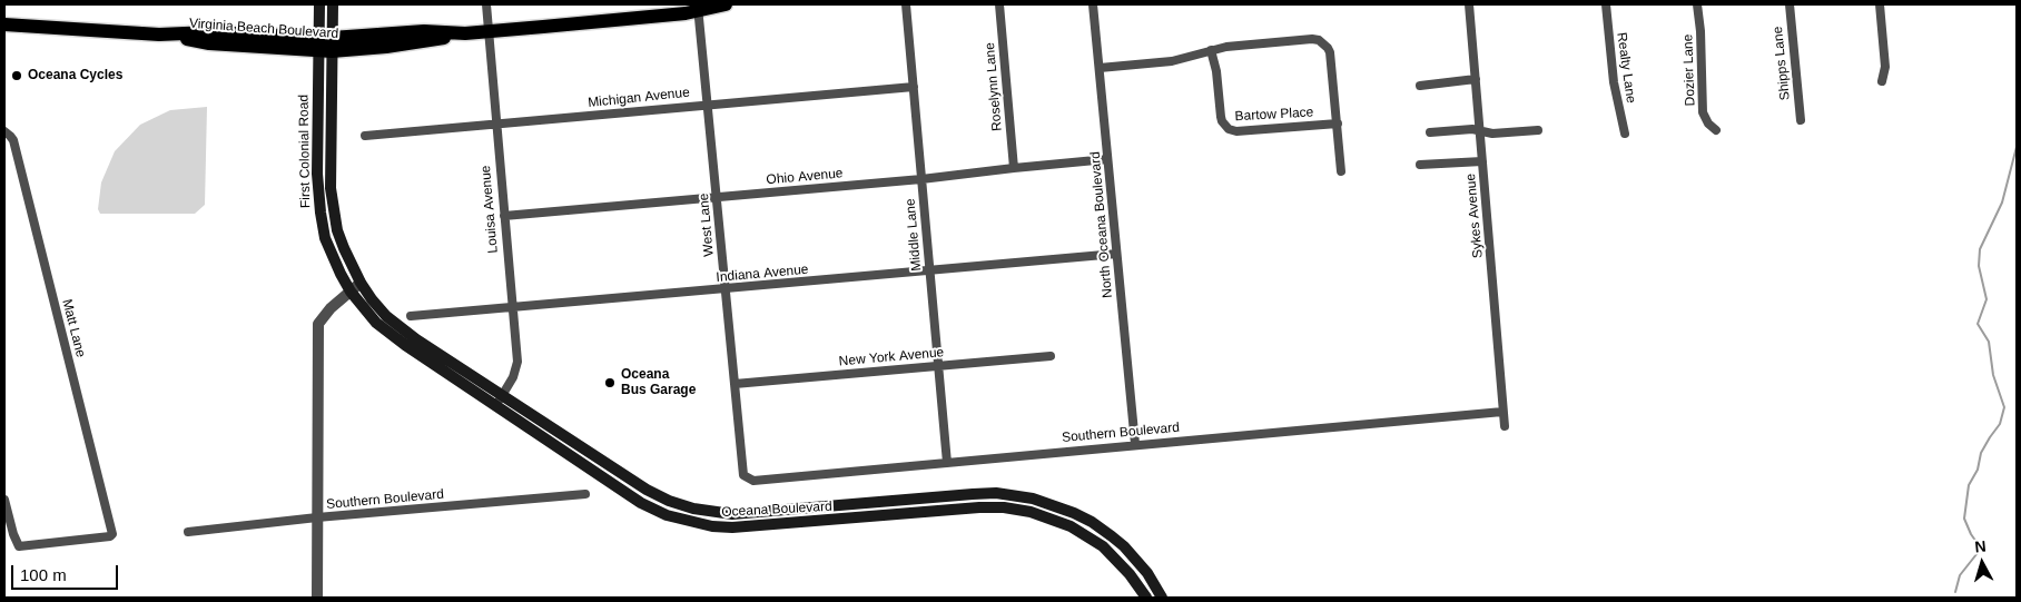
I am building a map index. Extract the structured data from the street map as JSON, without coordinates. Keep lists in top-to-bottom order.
{
  "streets": {
    "main road": ["Virginia Beach Boulevard", "First Colonial Road", "Oceana Boulevard"],
    "street": [
      "Shipps Lane",
      "Realty Lane",
      "Dozier Lane",
      "Roselynn Lane",
      "Michigan Avenue",
      "Bartow Place",
      "Ohio Avenue",
      "Louisa Avenue",
      "Sykes Avenue",
      "West Lane",
      "North Oceana Boulevard",
      "Middle Lane",
      "Indiana Avenue",
      "Matt Lane",
      "New York Avenue",
      "Southern Boulevard"
    ]
  },
  "crossings": [
    ["Virginia Beach Boulevard", "First Colonial Road"],
    ["Virginia Beach Boulevard", "Louisa Avenue"],
    ["Virginia Beach Boulevard", "West Lane"],
    ["Roselynn Lane", "Ohio Avenue"],
    ["Michigan Avenue", "Louisa Avenue"],
    ["Michigan Avenue", "West Lane"],
    ["Michigan Avenue", "Middle Lane"],
    ["First Colonial Road", "Oceana Boulevard"],
    ["Ohio Avenue", "Louisa Avenue"],
    ["Ohio Avenue", "West Lane"],
    ["Ohio Avenue", "North Oceana Boulevard"],
    ["Ohio Avenue", "Middle Lane"],
    ["Louisa Avenue", "Indiana Avenue"],
    ["Louisa Avenue", "Oceana Boulevard"],
    ["Sykes Avenue", "Southern Boulevard"],
    ["West Lane", "Indiana Avenue"],
    ["West Lane", "New York Avenue"],
    ["West Lane", "Southern Boulevard"],
    ["North Oceana Boulevard", "Indiana Avenue"],
    ["North Oceana Boulevard", "Southern Boulevard"],
    ["Middle Lane", "Indiana Avenue"],
    ["Middle Lane", "New York Avenue"],
    ["Middle Lane", "Southern Boulevard"]
  ],
  "places": ["Oceana Cycles", "Oceana Bus Garage"],
  "scale_bar": "100 m",
  "north": "top"
}
